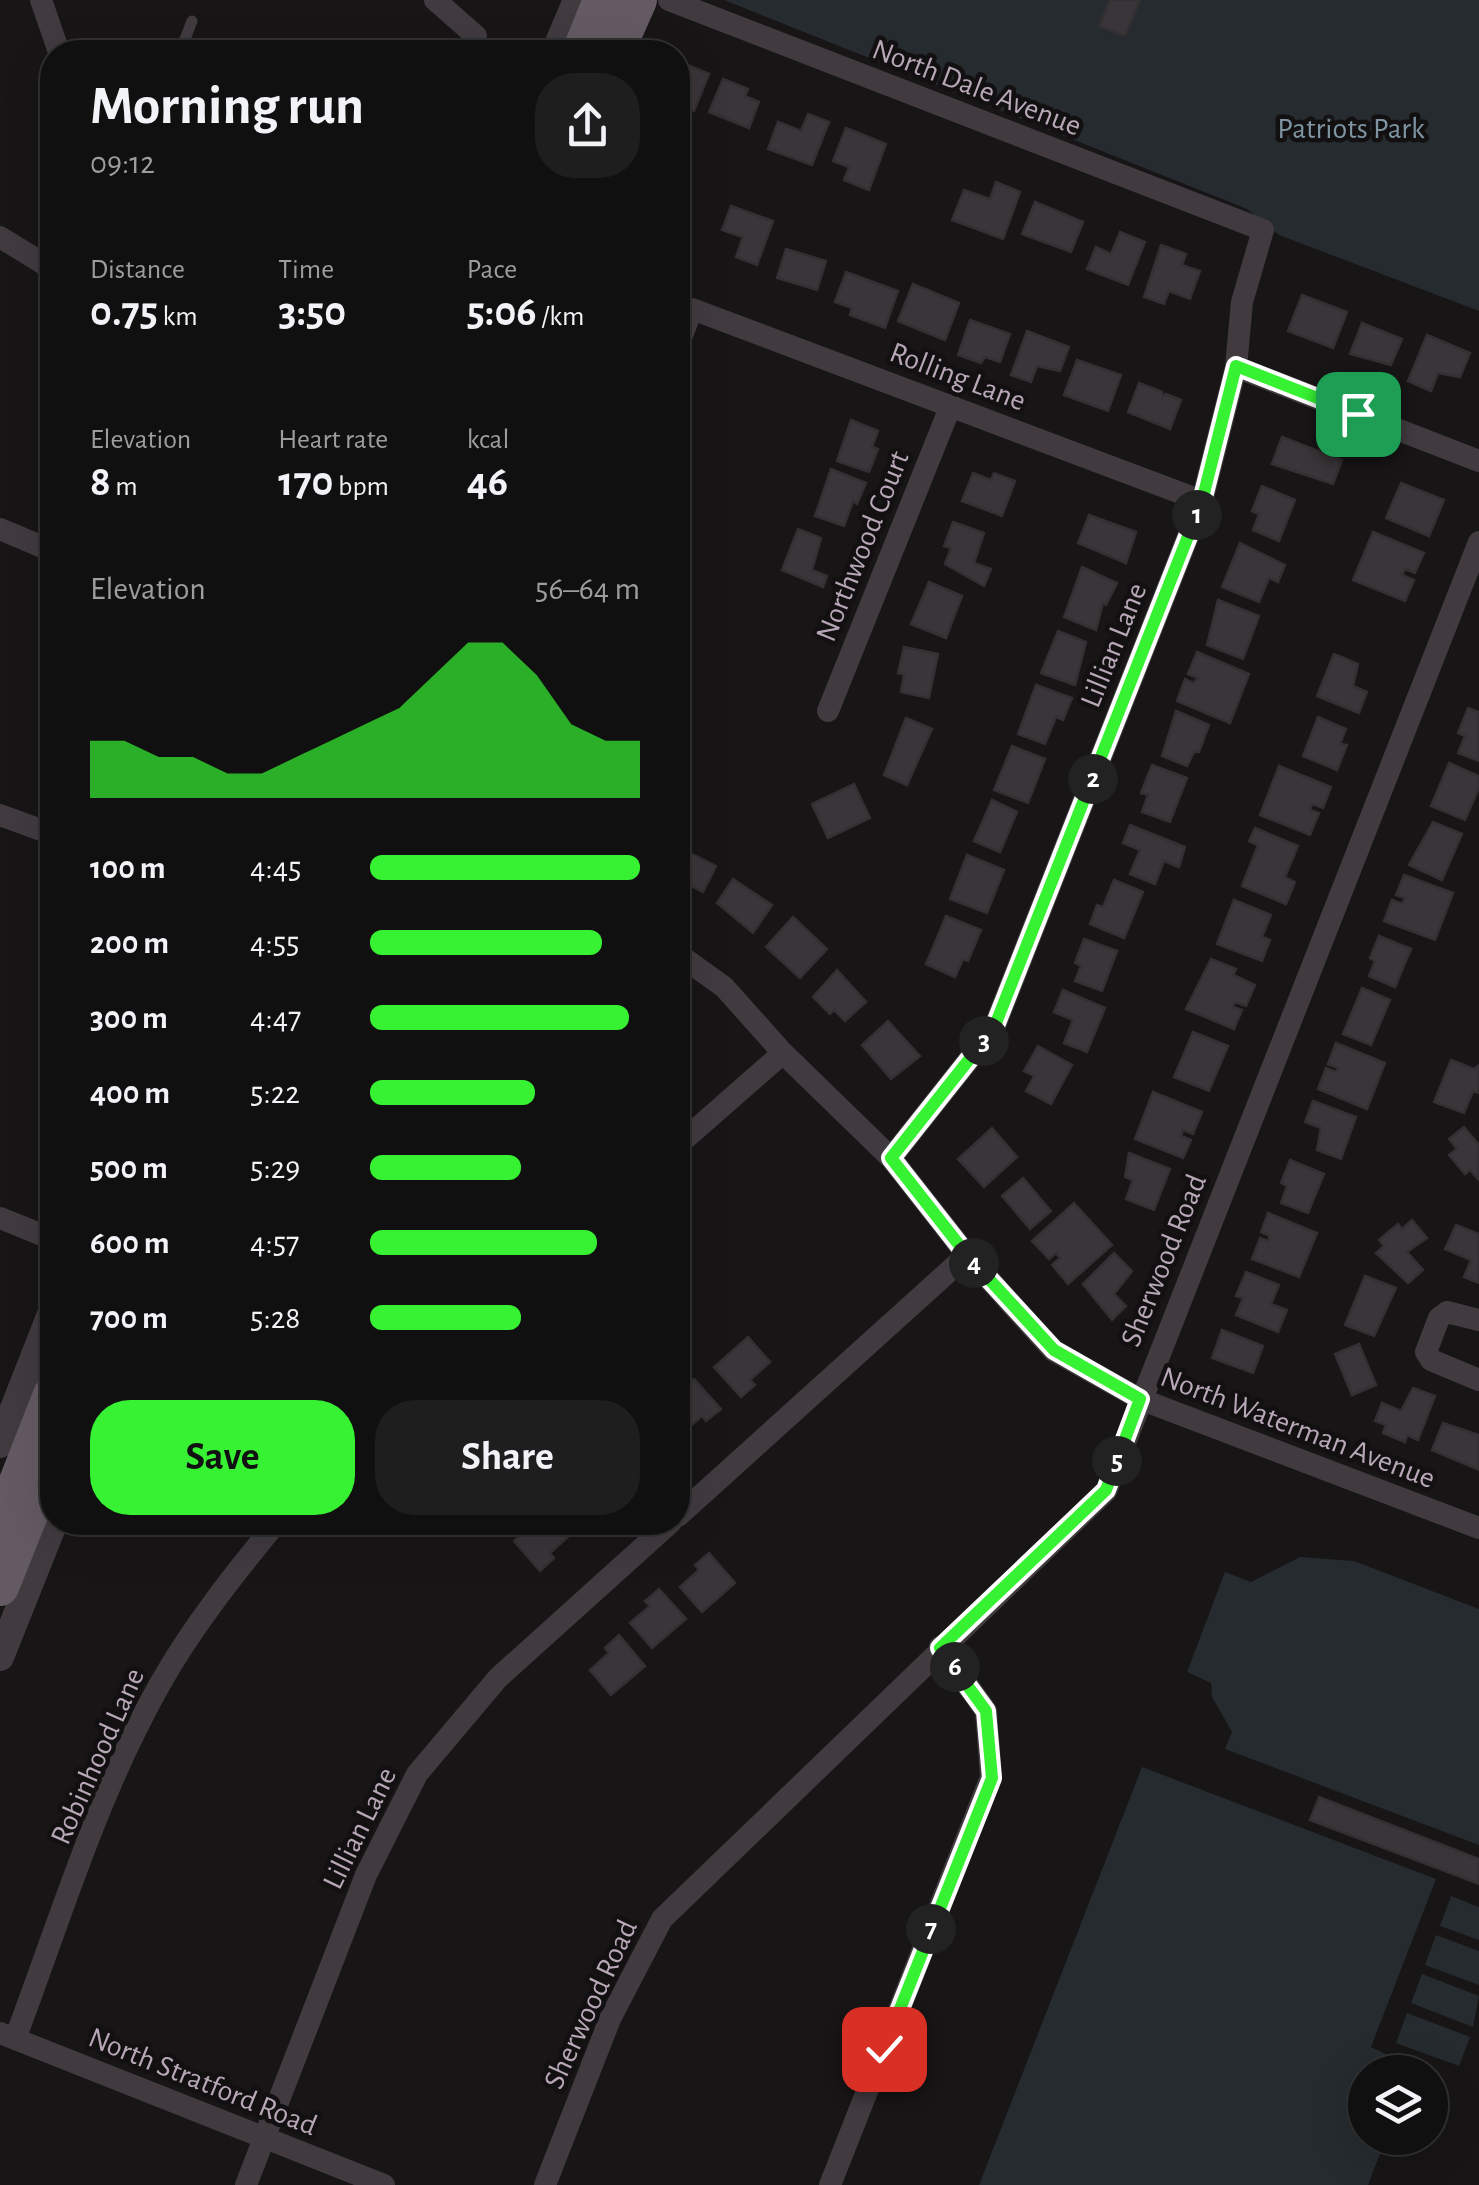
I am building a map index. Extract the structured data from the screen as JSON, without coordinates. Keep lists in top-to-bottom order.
{
  "streets": {
    "street": [
      "North Dale Avenue",
      "Rolling Lane",
      "Northwood Court",
      "Lillian Lane",
      "Sherwood Road",
      "North Waterman Avenue",
      "Robinhood Lane",
      "North Stratford Road"
    ]
  },
  "crossings": [
    ["North Dale Avenue", "Lillian Lane"],
    ["Rolling Lane", "Northwood Court"],
    ["Rolling Lane", "Lillian Lane"],
    ["Lillian Lane", "North Waterman Avenue"],
    ["Lillian Lane", "North Stratford Road"],
    ["Sherwood Road", "North Waterman Avenue"],
    ["Robinhood Lane", "North Stratford Road"]
  ],
  "parks": ["Patriots Park"],
  "page": {
    "heading": ["Morning run", "09:12"],
    "stats": [
      ["Distance", "0.75 km"],
      ["Time", "3:50"],
      ["Pace", "5:06 /km"],
      ["Elevation", "8 m"],
      ["Heart rate", "170 bpm"],
      ["kcal", "46"]
    ],
    "pins": [
      "1",
      "2",
      "3",
      "4",
      "5",
      "6",
      "7"
    ],
    "chart": ["Elevation", "56–64 m"],
    "list": [
      {
        "name": "100 m",
        "note": "4:45"
      },
      {
        "name": "200 m",
        "note": "4:55"
      },
      {
        "name": "300 m",
        "note": "4:47"
      },
      {
        "name": "400 m",
        "note": "5:22"
      },
      {
        "name": "500 m",
        "note": "5:29"
      },
      {
        "name": "600 m",
        "note": "4:57"
      },
      {
        "name": "700 m",
        "note": "5:28"
      }
    ],
    "buttons": ["Save", "Share"]
  }
}
